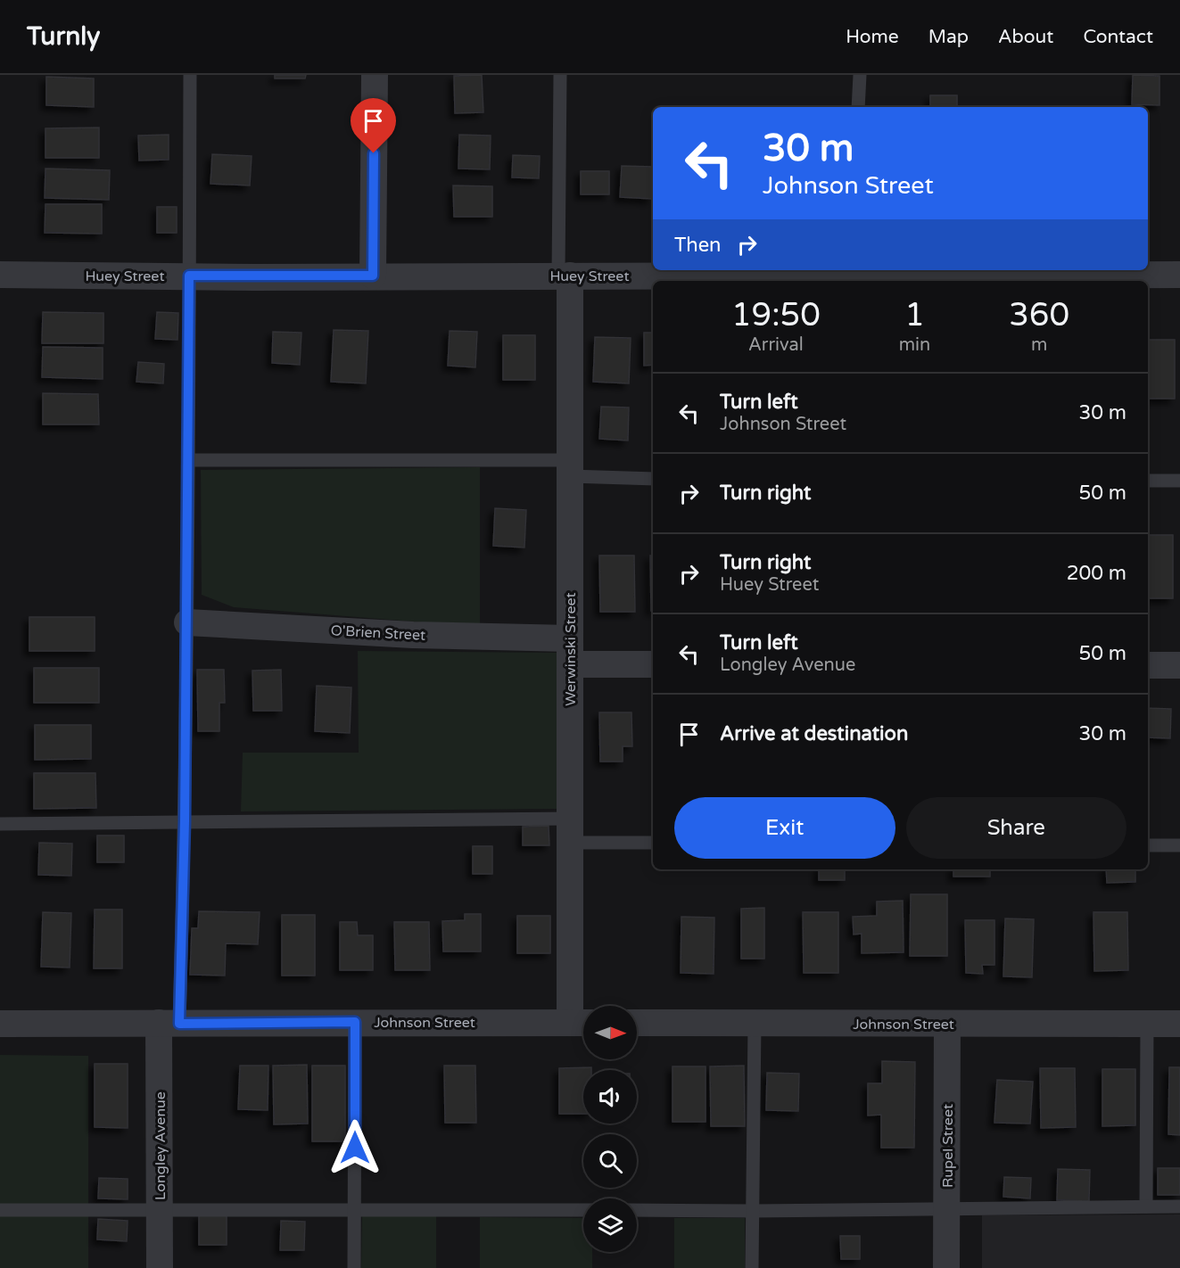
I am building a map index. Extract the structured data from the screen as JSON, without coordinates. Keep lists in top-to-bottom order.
{
  "streets": {
    "street": [
      "Huey Street",
      "O'Brien Street",
      "Werwinski Street",
      "Johnson Street",
      "Longley Avenue",
      "Rupel Street"
    ]
  },
  "crossings": [
    ["Huey Street", "Werwinski Street"],
    ["O'Brien Street", "Werwinski Street"],
    ["Werwinski Street", "Johnson Street"],
    ["Johnson Street", "Longley Avenue"],
    ["Johnson Street", "Rupel Street"]
  ],
  "north": "right",
  "page": {
    "header": "Turnly",
    "nav": [
      "Home",
      "Map",
      "About",
      "Contact"
    ],
    "turn": ["30 m", "Johnson Street"],
    "then": "Then",
    "eta": [
      "19:50",
      "Arrival",
      "1",
      "min",
      "360",
      "m"
    ],
    "list": [
      {
        "name": "Turn left",
        "note": "Johnson Street",
        "value": "30 m"
      },
      {
        "name": "Turn right",
        "value": "50 m"
      },
      {
        "name": "Turn right",
        "note": "Huey Street",
        "value": "200 m"
      },
      {
        "name": "Turn left",
        "note": "Longley Avenue",
        "value": "50 m"
      },
      {
        "name": "Arrive at destination",
        "value": "30 m"
      }
    ],
    "buttons": ["Exit", "Share"]
  }
}
